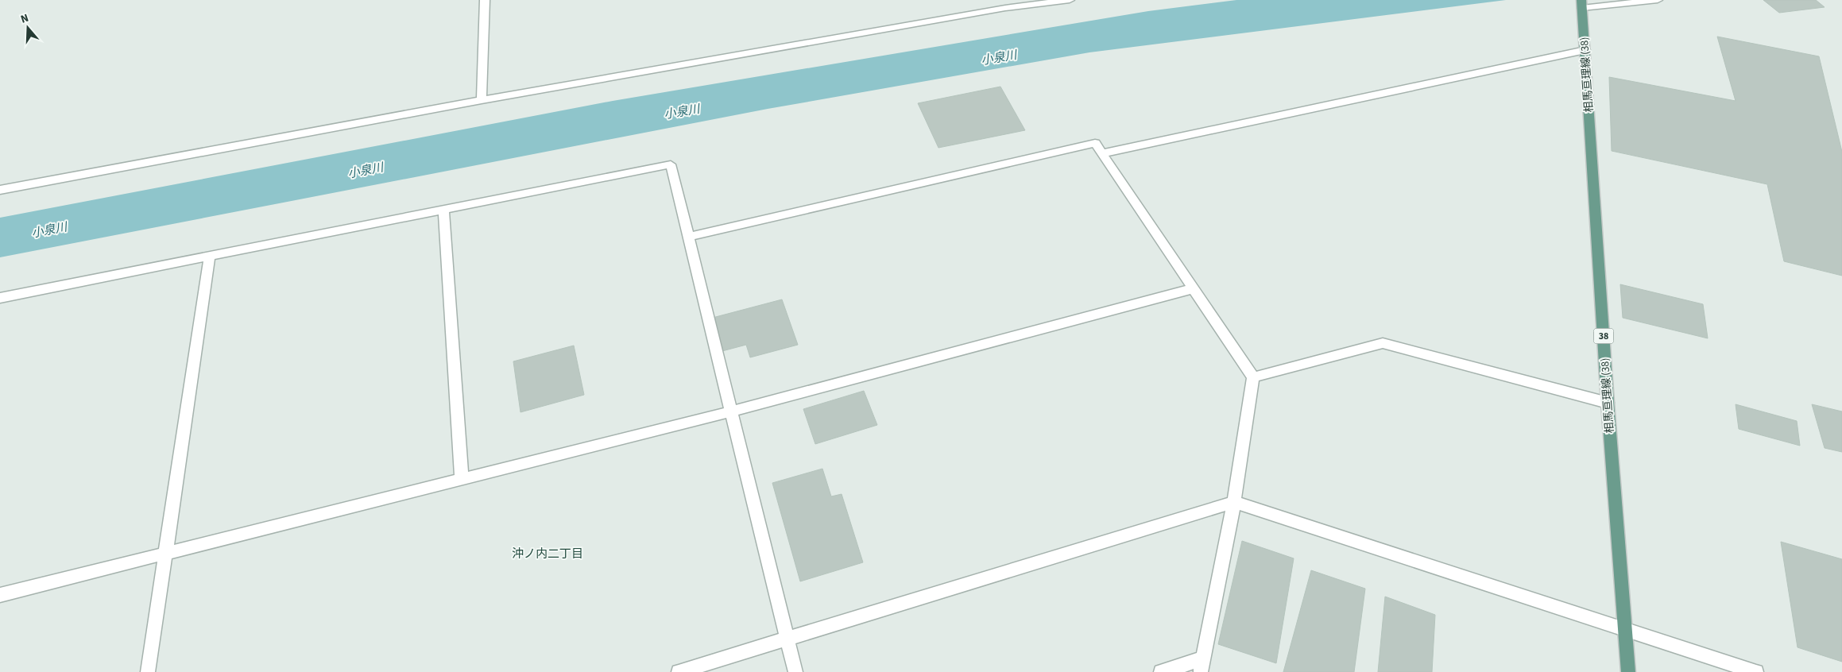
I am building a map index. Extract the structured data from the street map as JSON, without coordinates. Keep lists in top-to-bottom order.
{
  "streets": {
    "main road": ["相馬亘理線 (38)", "38"]
  },
  "districts": ["沖ノ内二丁目"],
  "water": ["小泉川"],
  "north": "top"
}
